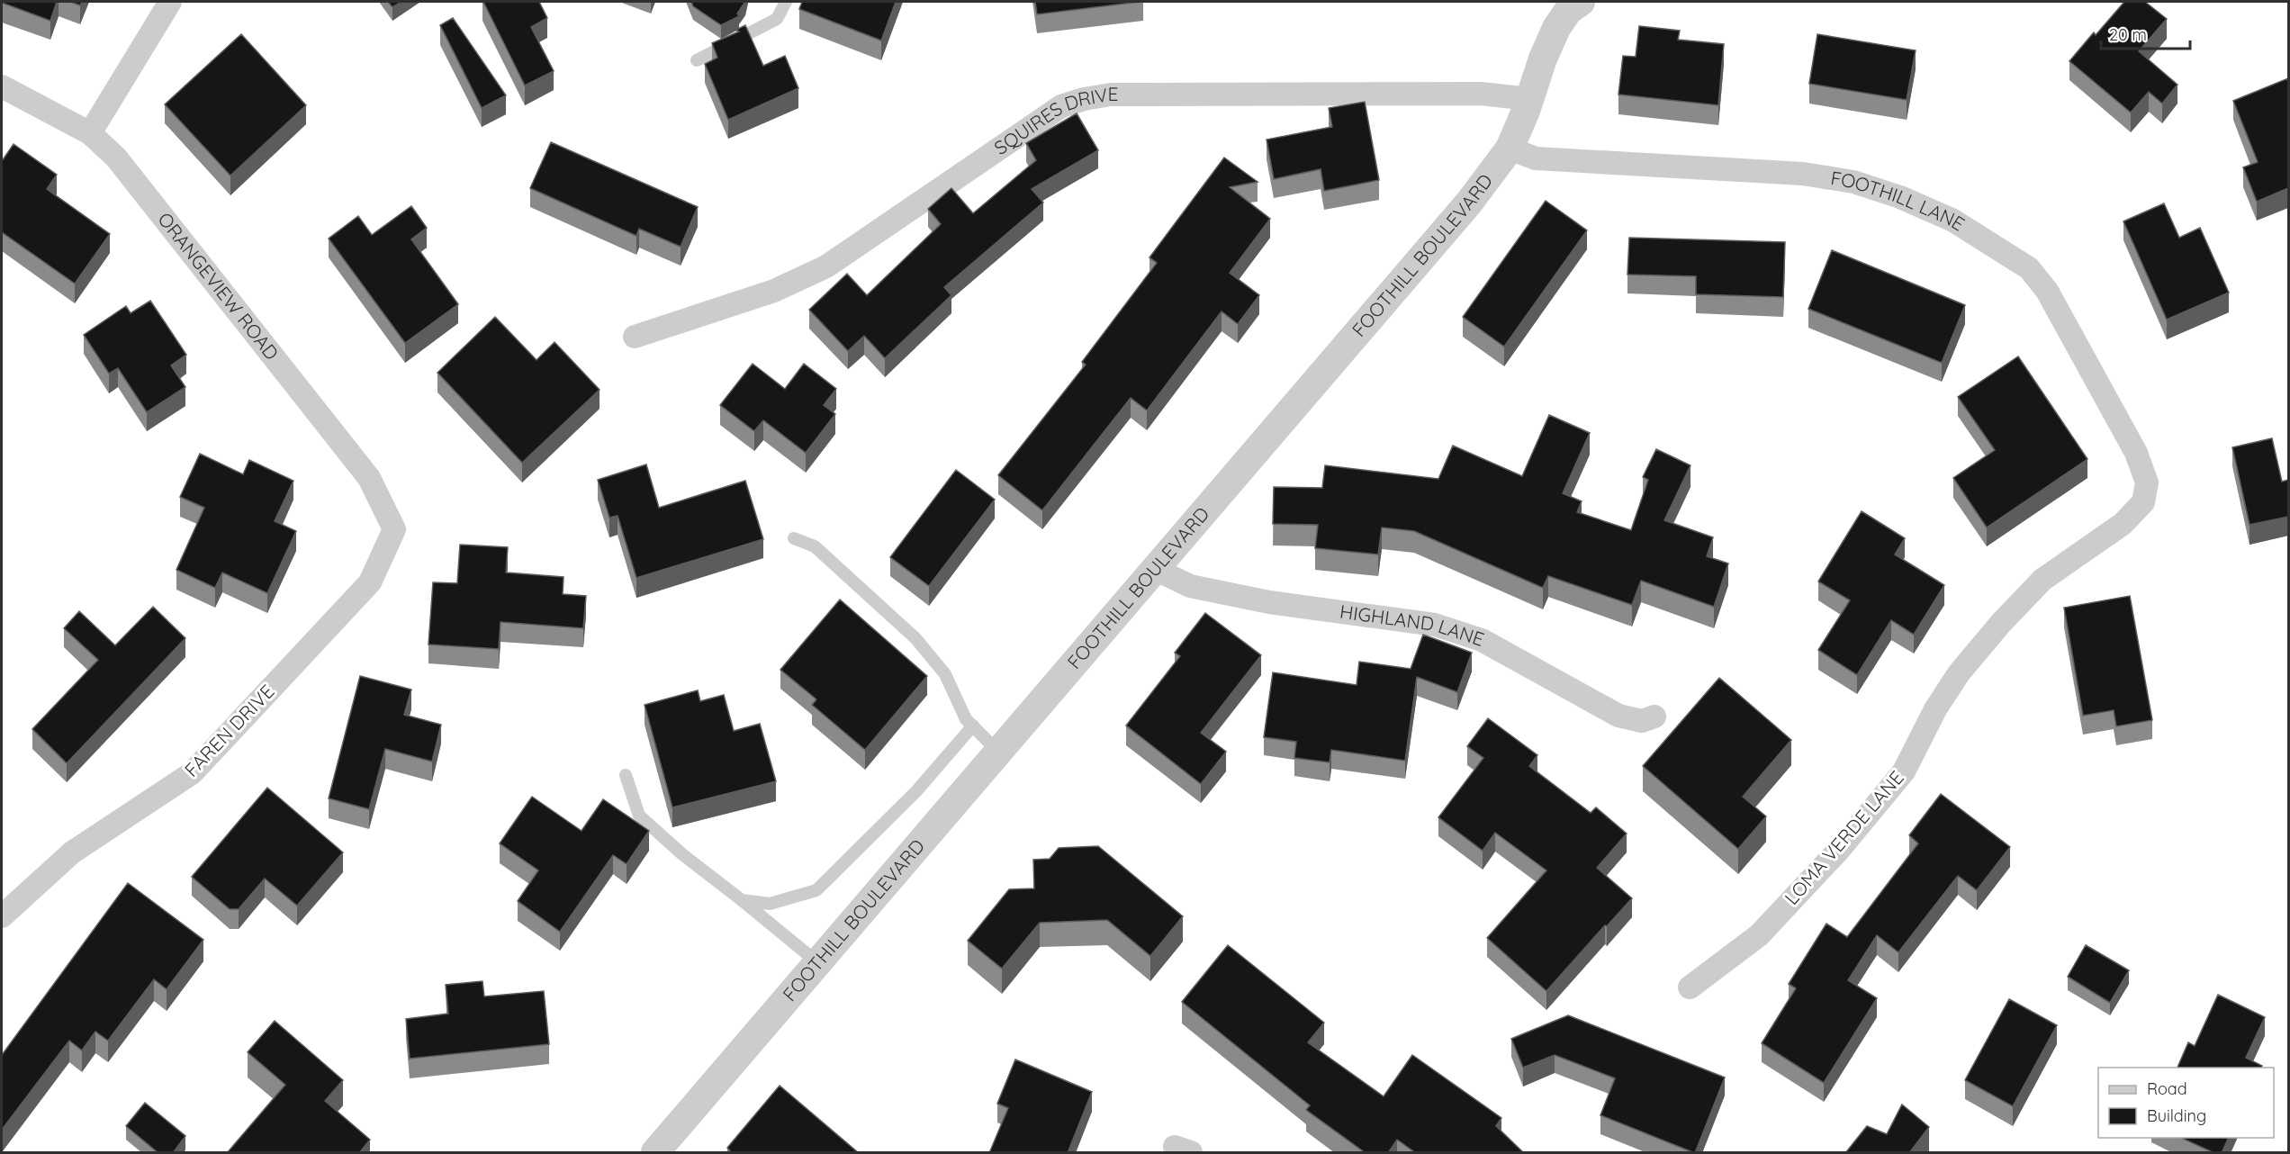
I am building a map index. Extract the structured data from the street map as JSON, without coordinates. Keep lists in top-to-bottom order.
{
  "streets": {
    "street": [
      "SQUIRES DRIVE",
      "FOOTHILL LANE",
      "FOOTHILL BOULEVARD",
      "ORANGEVIEW ROAD",
      "HIGHLAND LANE",
      "FAREN DRIVE",
      "LOMA VERDE LANE"
    ]
  },
  "crossings": [
    ["SQUIRES DRIVE", "FOOTHILL BOULEVARD"],
    ["FOOTHILL LANE", "FOOTHILL BOULEVARD"],
    ["FOOTHILL LANE", "LOMA VERDE LANE"],
    ["FOOTHILL BOULEVARD", "HIGHLAND LANE"],
    ["ORANGEVIEW ROAD", "FAREN DRIVE"]
  ],
  "legend": ["Road", "Building"],
  "scale_bar": "20 m"
}
